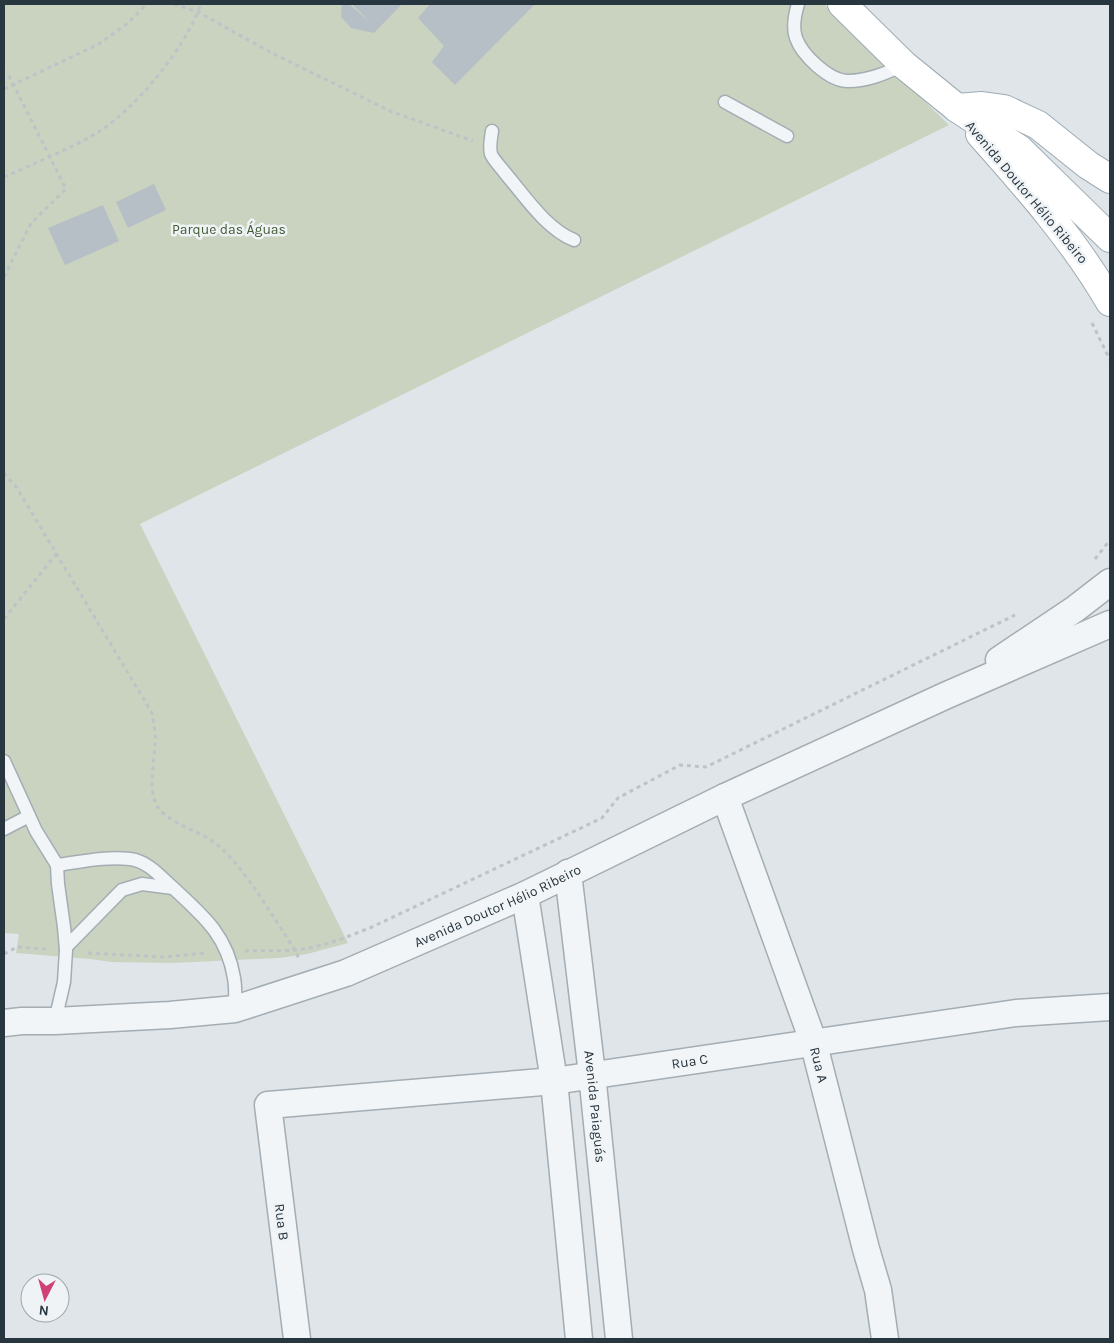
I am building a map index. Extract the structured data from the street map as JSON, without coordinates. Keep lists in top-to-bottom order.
{
  "streets": {
    "main road": ["Avenida Doutor Hélio Ribeiro"],
    "street": [
      "Rua C",
      "Rua A",
      "Avenida Paiaguás",
      "Rua B"
    ]
  },
  "crossings": [
    ["Avenida Doutor Hélio Ribeiro", "Rua A"],
    ["Avenida Doutor Hélio Ribeiro", "Avenida Paiaguás"],
    ["Rua C", "Rua A"],
    ["Rua C", "Avenida Paiaguás"],
    ["Rua C", "Rua B"]
  ],
  "parks": ["Parque das Águas"],
  "north": "bottom"
}
